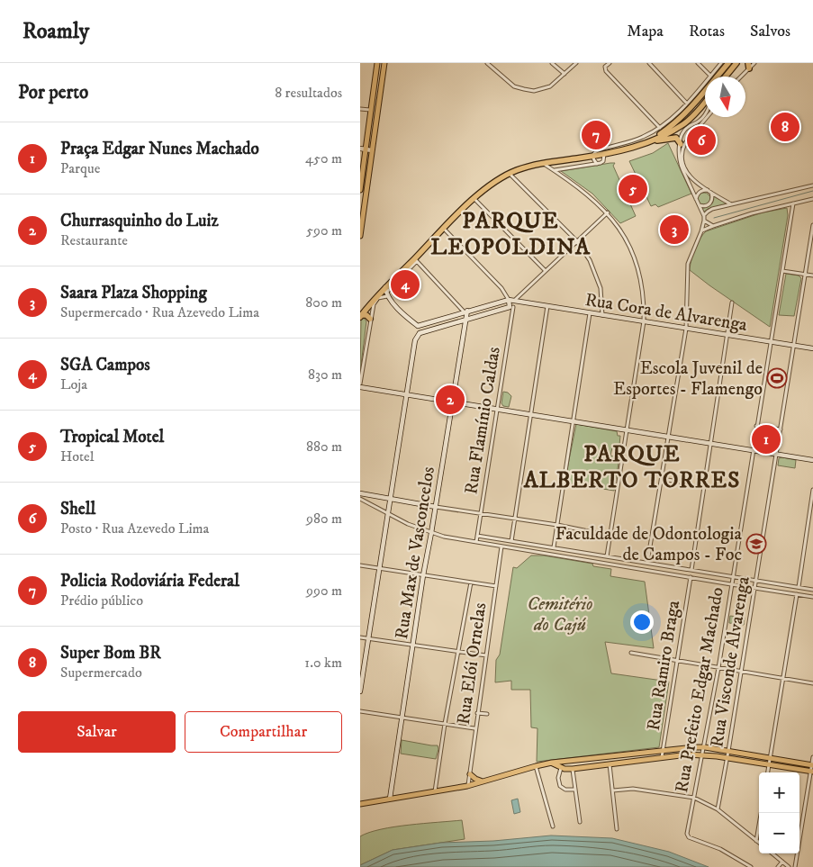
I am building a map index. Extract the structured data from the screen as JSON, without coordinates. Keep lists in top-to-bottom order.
{
  "streets": {
    "main road": ["Rua Cora de Alvarenga", "Rua Max de Vasconcelos"],
    "street": [
      "Rua Flamínio Caldas",
      "Rua Visconde Alvarenga",
      "Rua Elói Ornelas",
      "Rua Ramiro Braga",
      "Rua Prefeito Edgar Machado"
    ]
  },
  "crossings": [
    ["Rua Cora de Alvarenga", "Rua Max de Vasconcelos"],
    ["Rua Cora de Alvarenga", "Rua Visconde Alvarenga"],
    ["Rua Cora de Alvarenga", "Rua Prefeito Edgar Machado"]
  ],
  "districts": ["PARQUE LEOPOLDINA", "PARQUE ALBERTO TORRES"],
  "parks": ["Cemitério do Cajú"],
  "places": {
    "sports": ["Escola Juvenil de Esportes - Flamengo"],
    "school or university": ["Faculdade de Odontologia de Campos - Foc"]
  },
  "north": "bottom",
  "page": {
    "header": "Roamly",
    "nav": ["Mapa", "Rotas", "Salvos"],
    "heading": ["Por perto", "8 resultados"],
    "pins": [
      "8",
      "7",
      "6",
      "5",
      "3",
      "4",
      "2",
      "1"
    ],
    "list": [
      {
        "mark": "1",
        "name": "Praça Edgar Nunes Machado",
        "note": "Parque",
        "value": "450 m"
      },
      {
        "mark": "2",
        "name": "Churrasquinho do Luiz",
        "note": "Restaurante",
        "value": "590 m"
      },
      {
        "mark": "3",
        "name": "Saara Plaza Shopping",
        "note": "Supermercado · Rua Azevedo Lima",
        "value": "800 m"
      },
      {
        "mark": "4",
        "name": "SGA Campos",
        "note": "Loja",
        "value": "830 m"
      },
      {
        "mark": "5",
        "name": "Tropical Motel",
        "note": "Hotel",
        "value": "880 m"
      },
      {
        "mark": "6",
        "name": "Shell",
        "note": "Posto · Rua Azevedo Lima",
        "value": "980 m"
      },
      {
        "mark": "7",
        "name": "Policia Rodoviária Federal",
        "note": "Prédio público",
        "value": "990 m"
      },
      {
        "mark": "8",
        "name": "Super Bom BR",
        "note": "Supermercado",
        "value": "1.0 km"
      }
    ],
    "buttons": ["Salvar", "Compartilhar"],
    "map_buttons": ["+", "−"]
  }
}
